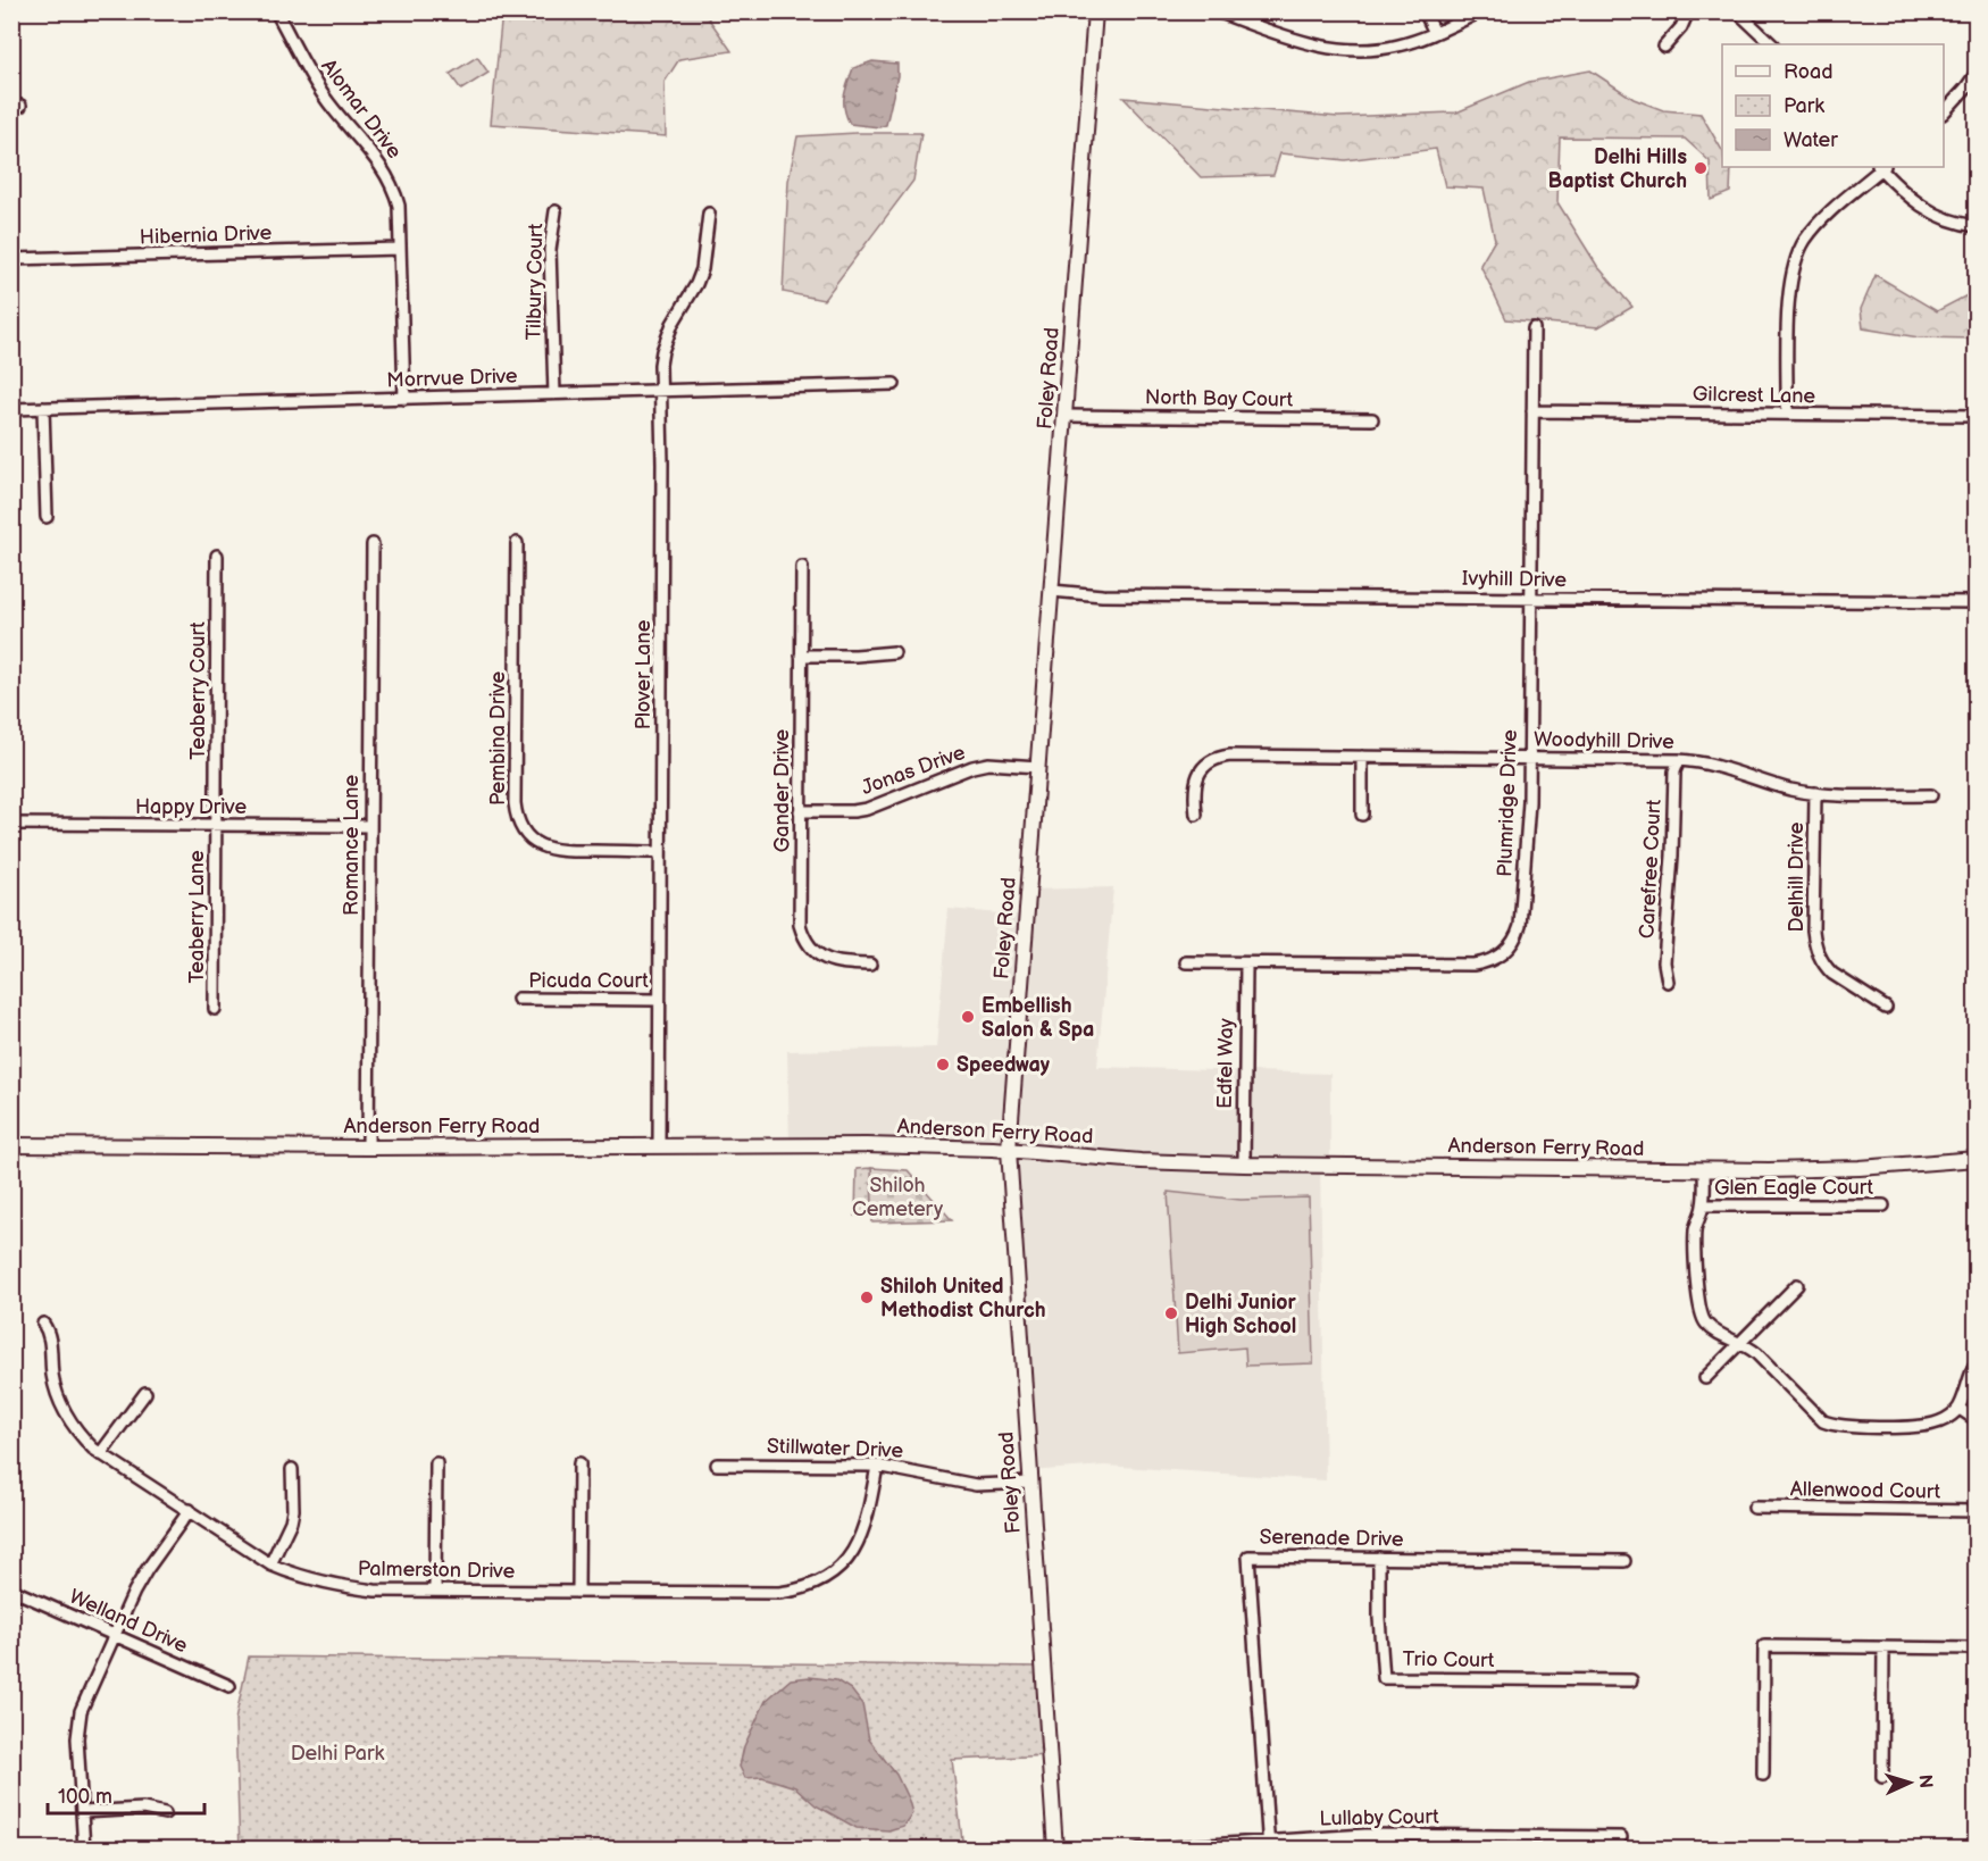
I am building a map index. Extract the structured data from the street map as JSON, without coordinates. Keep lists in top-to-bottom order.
{
  "streets": {
    "street": [
      "Alomar Drive",
      "Hibernia Drive",
      "Tilbury Court",
      "Morrvue Drive",
      "Foley Road",
      "Gilcrest Lane",
      "North Bay Court",
      "Ivyhill Drive",
      "Plover Lane",
      "Teaberry Court",
      "Pembina Drive",
      "Woodyhill Drive",
      "Jonas Drive",
      "Gander Drive",
      "Plumridge Drive",
      "Happy Drive",
      "Romance Lane",
      "Carefree Court",
      "Delhill Drive",
      "Teaberry Lane",
      "Picuda Court",
      "Edfel Way",
      "Anderson Ferry Road",
      "Glen Eagle Court",
      "Stillwater Drive",
      "Allenwood Court",
      "Serenade Drive",
      "Palmerston Drive",
      "Welland Drive",
      "Trio Court",
      "Lullaby Court"
    ]
  },
  "crossings": [
    ["Alomar Drive", "Hibernia Drive"],
    ["Alomar Drive", "Morrvue Drive"],
    ["Tilbury Court", "Morrvue Drive"],
    ["Morrvue Drive", "Plover Lane"],
    ["Foley Road", "North Bay Court"],
    ["Foley Road", "Ivyhill Drive"],
    ["Foley Road", "Jonas Drive"],
    ["Foley Road", "Anderson Ferry Road"],
    ["Foley Road", "Stillwater Drive"],
    ["Gilcrest Lane", "Plumridge Drive"],
    ["Ivyhill Drive", "Plumridge Drive"],
    ["Plover Lane", "Pembina Drive"],
    ["Plover Lane", "Picuda Court"],
    ["Plover Lane", "Anderson Ferry Road"],
    ["Teaberry Court", "Happy Drive"],
    ["Teaberry Court", "Teaberry Lane"],
    ["Woodyhill Drive", "Plumridge Drive"],
    ["Woodyhill Drive", "Carefree Court"],
    ["Woodyhill Drive", "Delhill Drive"],
    ["Jonas Drive", "Gander Drive"],
    ["Plumridge Drive", "Edfel Way"],
    ["Happy Drive", "Romance Lane"],
    ["Happy Drive", "Teaberry Lane"],
    ["Romance Lane", "Anderson Ferry Road"],
    ["Edfel Way", "Anderson Ferry Road"],
    ["Stillwater Drive", "Palmerston Drive"],
    ["Serenade Drive", "Trio Court"],
    ["Serenade Drive", "Lullaby Court"]
  ],
  "parks": ["Shiloh Cemetery", "Delhi Park"],
  "places": [
    "Delhi Hills Baptist Church",
    "Embellish Salon & Spa",
    "Speedway",
    "Shiloh United Methodist Church",
    "Delhi Junior High School"
  ],
  "legend": ["Road", "Park", "Water"],
  "scale_bar": "100 m",
  "north": "right"
}
